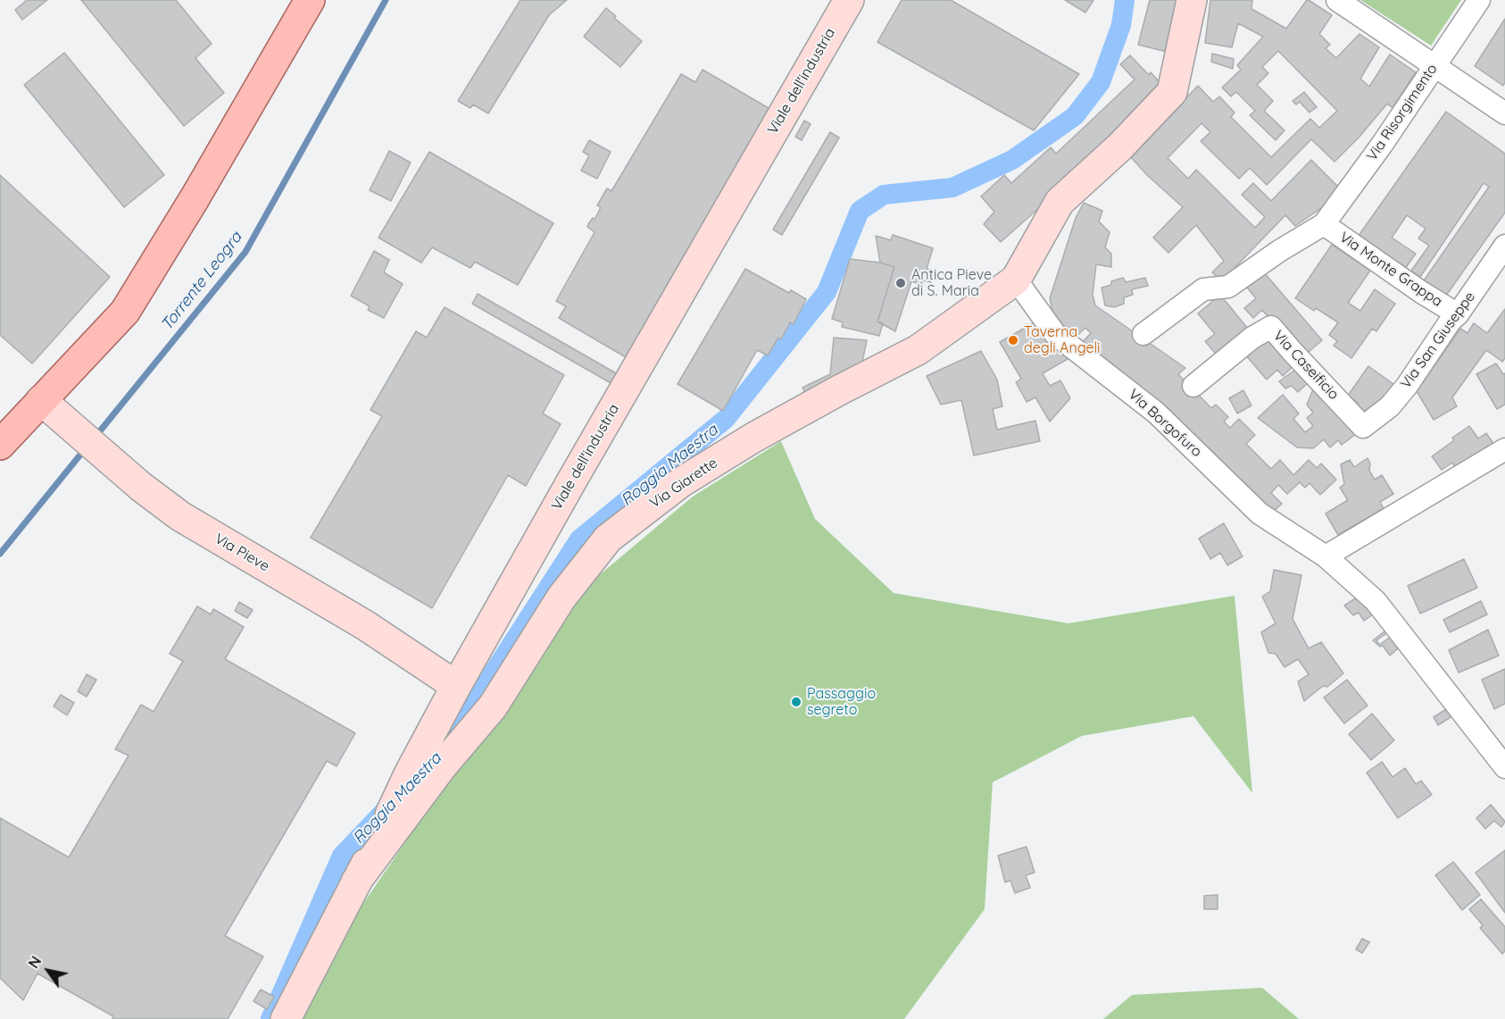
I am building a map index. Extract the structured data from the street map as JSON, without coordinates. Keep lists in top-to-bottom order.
{
  "streets": {
    "street": [
      "Viale dell'industria",
      "Via Risorgimento",
      "Via Monte Grappa",
      "Via San Giuseppe",
      "Via Caseificio",
      "Via Borgofuro",
      "Via Giarette",
      "Via Pieve"
    ]
  },
  "crossings": [
    ["Viale dell'industria", "Via Giarette"],
    ["Viale dell'industria", "Via Pieve"],
    ["Via Risorgimento", "Via Monte Grappa"],
    ["Via Monte Grappa", "Via San Giuseppe"],
    ["Via San Giuseppe", "Via Caseificio"],
    ["Via Borgofuro", "Via Giarette"]
  ],
  "water": ["Torrente Leogra", "Roggia Maestra"],
  "places": ["Antica Pieve di S. Maria", "Taverna degli Angeli", "Passaggio segreto"],
  "north": "top left"
}
